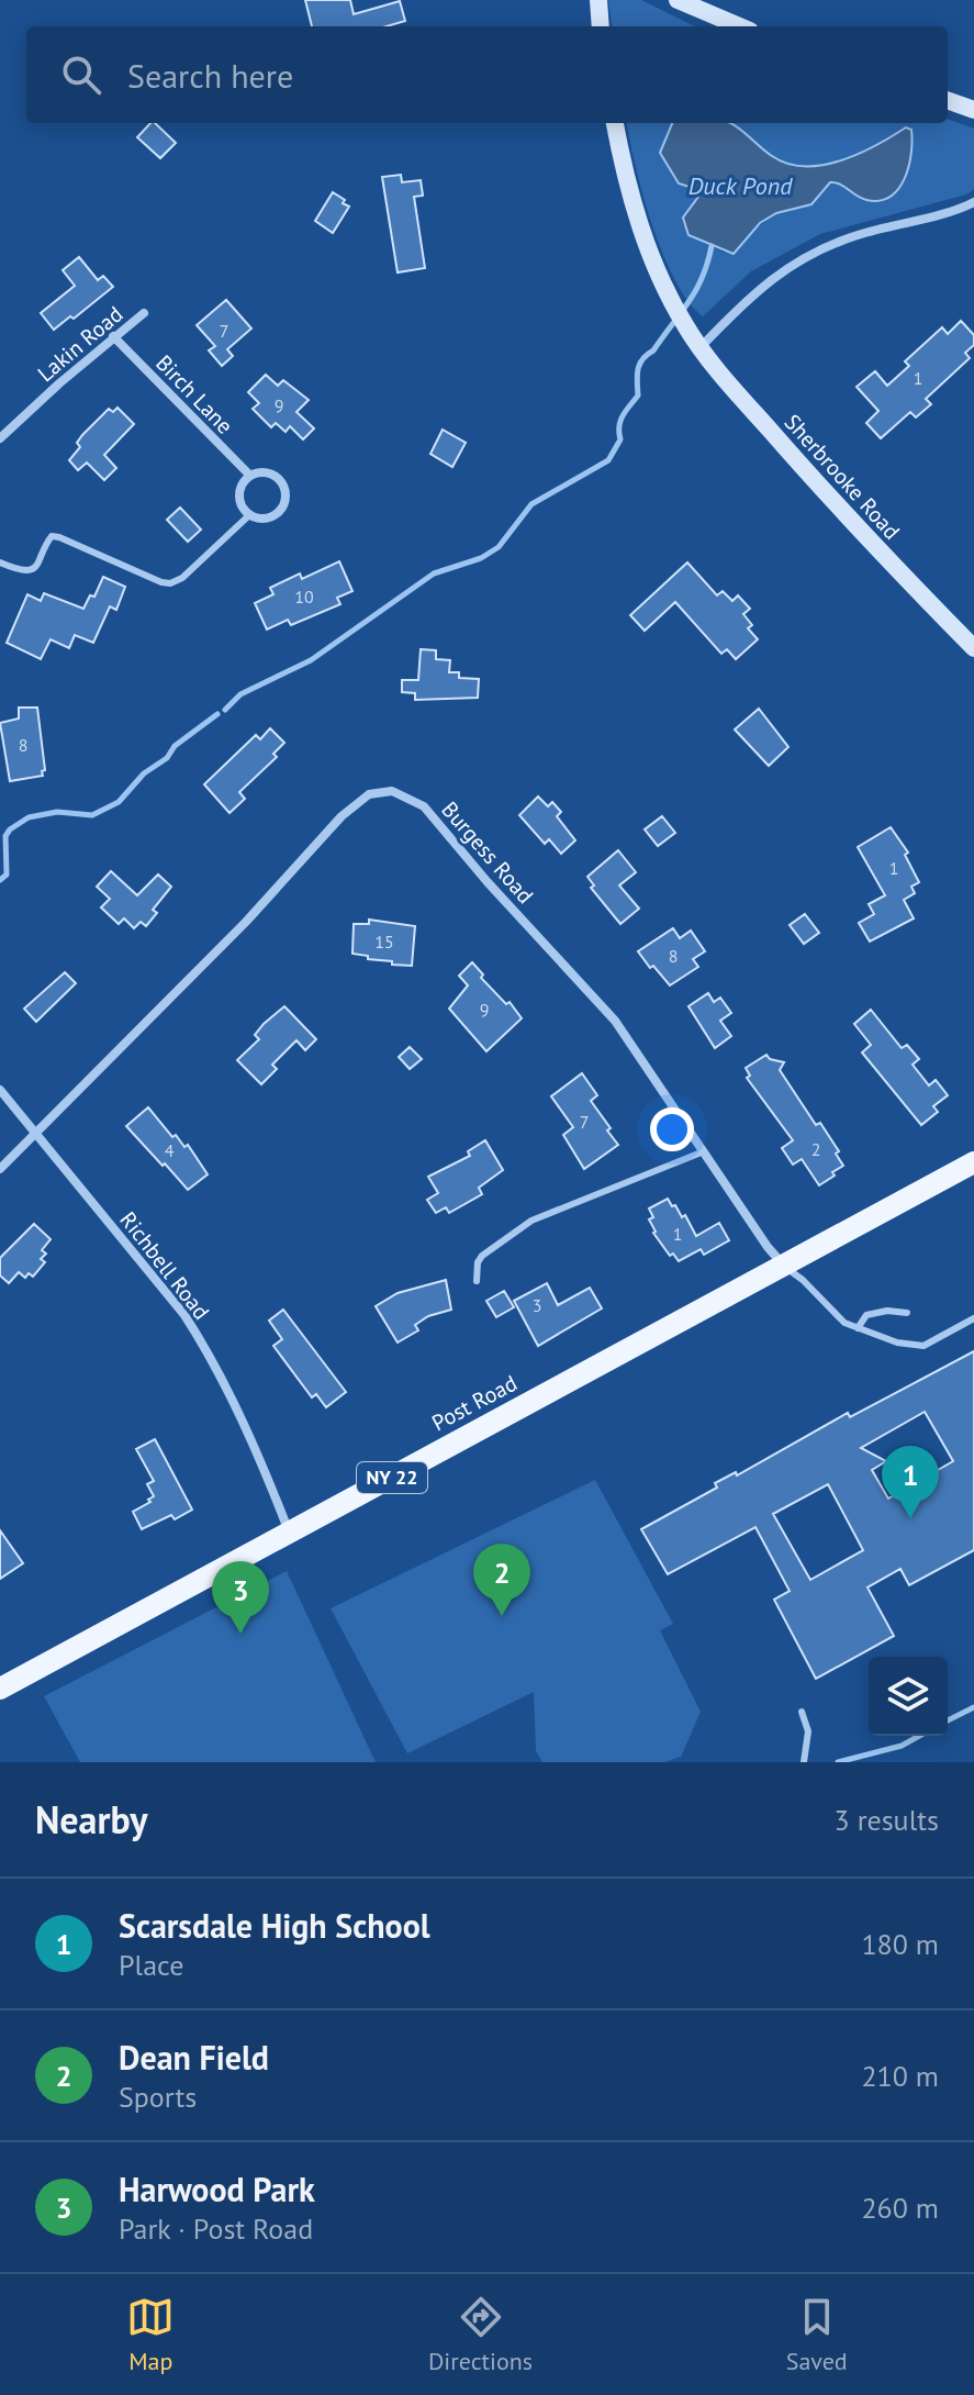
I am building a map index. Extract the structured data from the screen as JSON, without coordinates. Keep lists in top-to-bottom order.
{
  "streets": {
    "main road": ["Post Road", "NY 22"],
    "street": [
      "Lakin Road",
      "Birch Lane",
      "Sherbrooke Road",
      "Burgess Road",
      "Richbell Road"
    ]
  },
  "crossings": [
    ["Lakin Road", "Birch Lane"],
    ["Burgess Road", "Richbell Road"],
    ["Burgess Road", "Post Road"],
    ["Richbell Road", "Post Road"]
  ],
  "water": ["Duck Pond"],
  "house_numbers": [
    "7",
    "1",
    "9",
    "10",
    "8",
    "1",
    "15",
    "8",
    "9",
    "7",
    "2",
    "4",
    "1",
    "3"
  ],
  "page": {
    "search": "Search here",
    "pins": ["1", "2", "3"],
    "heading": ["Nearby", "3 results"],
    "list": [
      {
        "mark": "1",
        "name": "Scarsdale High School",
        "note": "Place",
        "value": "180 m"
      },
      {
        "mark": "2",
        "name": "Dean Field",
        "note": "Sports",
        "value": "210 m"
      },
      {
        "mark": "3",
        "name": "Harwood Park",
        "note": "Park · Post Road",
        "value": "260 m"
      }
    ],
    "nav": ["Map", "Directions", "Saved"]
  }
}
